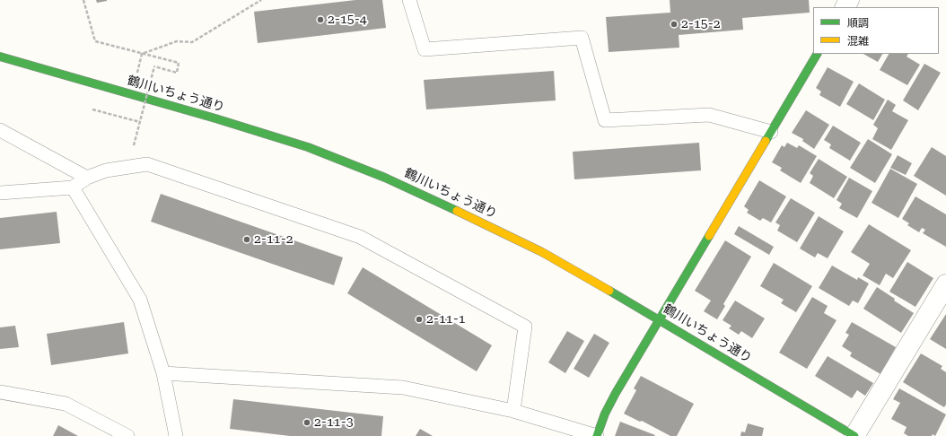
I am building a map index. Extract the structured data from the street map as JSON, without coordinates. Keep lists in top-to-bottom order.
{
  "streets": {
    "street": ["鶴川いちょう通り"]
  },
  "places": [
    "2-15-4",
    "2-15-2",
    "2-11-2",
    "2-11-1",
    "2-11-3"
  ],
  "legend": ["順調", "混雑"]
}
